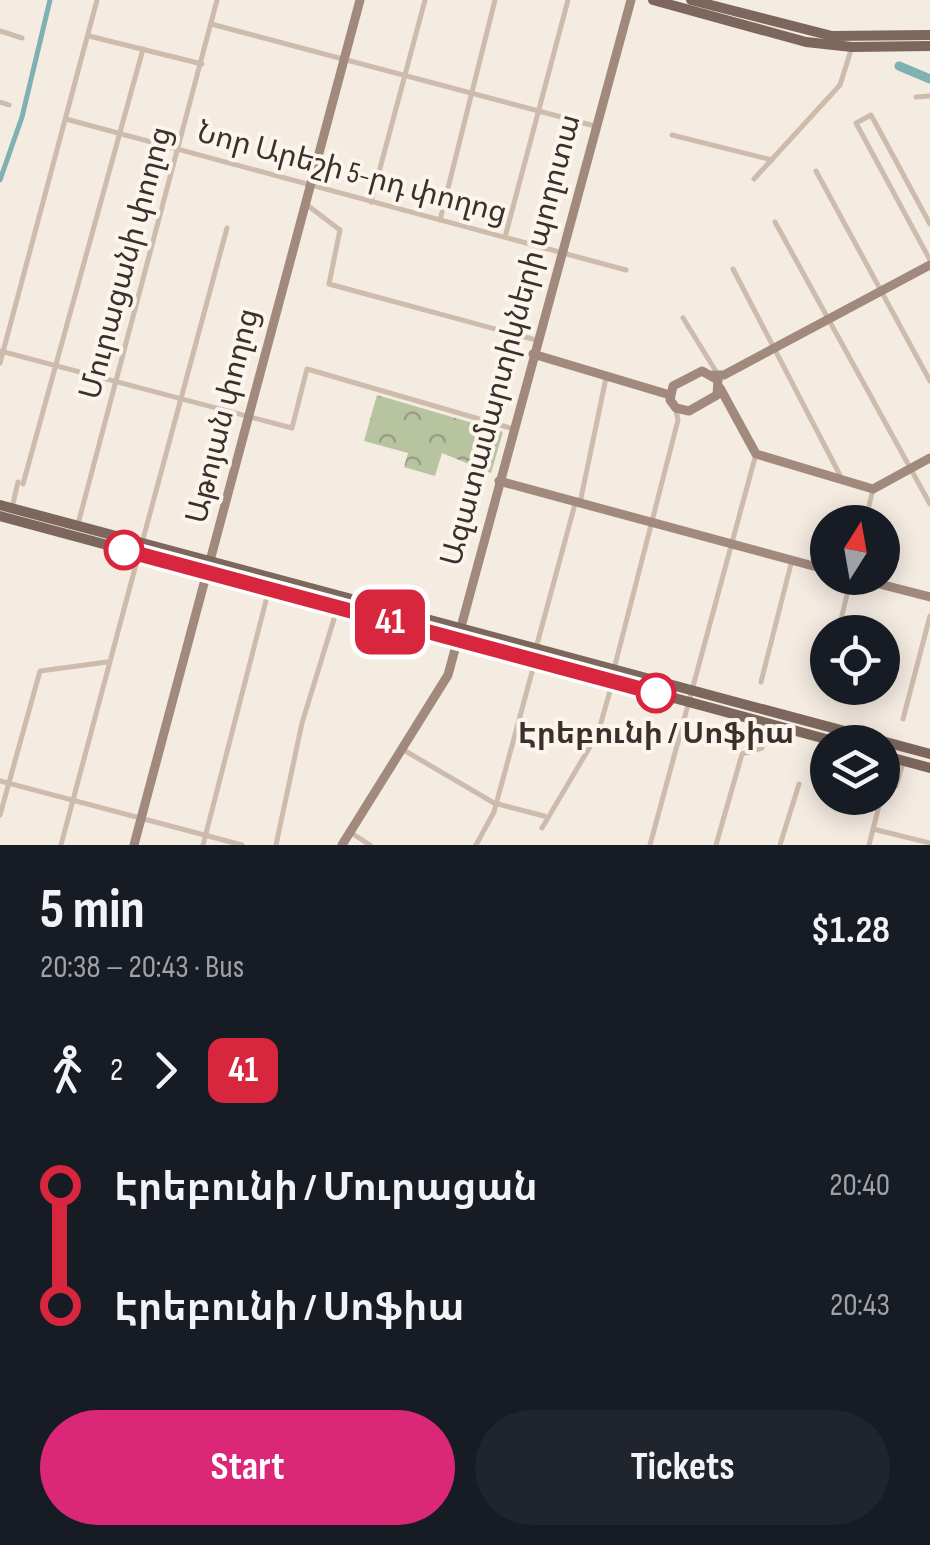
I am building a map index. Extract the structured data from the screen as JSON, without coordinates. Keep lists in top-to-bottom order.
{
  "streets": {
    "street": [
      "Նոր Արեշի 5-րդ փողոց",
      "Մուրացանի փողոց",
      "Ազատամարտիկների պողոտա",
      "Աթոյան փողոց"
    ]
  },
  "crossings": [
    ["Նոր Արեշի 5-րդ փողոց", "Մուրացանի փողոց"],
    ["Նոր Արեշի 5-րդ փողոց", "Ազատամարտիկների պողոտա"],
    ["Նոր Արեշի 5-րդ փողոց", "Աթոյան փողոց"]
  ],
  "places": ["Էրեբունի / Սոֆիա"],
  "lines": ["bus line 41"],
  "north": "top",
  "page": {
    "on_map": "41",
    "heading": ["5 min", "20:38 – 20:43 · Bus", "$1.28"],
    "legs": ["2", "41"],
    "list": [
      {
        "name": "Էրեբունի / Մուրացան",
        "value": "20:40"
      },
      {
        "name": "Էրեբունի / Սոֆիա",
        "value": "20:43"
      }
    ],
    "buttons": ["Start", "Tickets"]
  }
}
